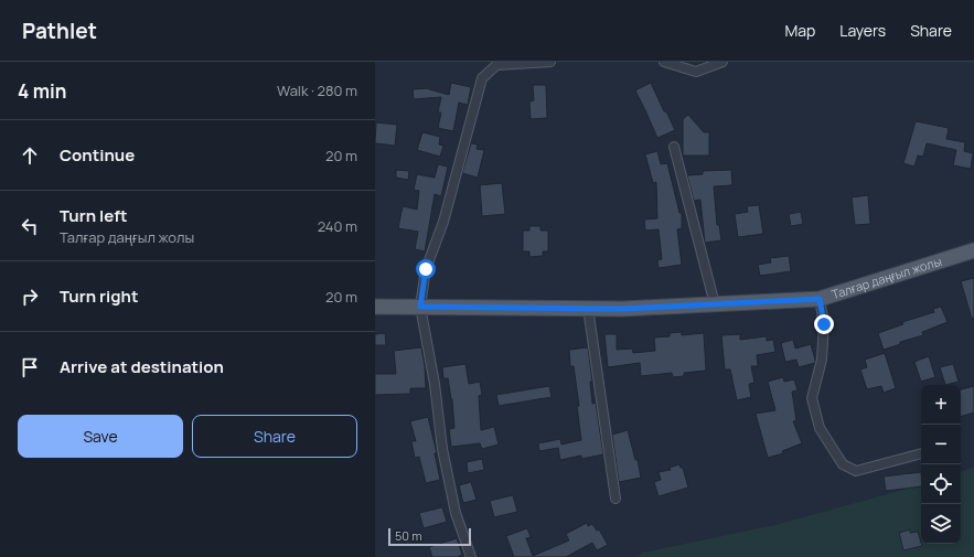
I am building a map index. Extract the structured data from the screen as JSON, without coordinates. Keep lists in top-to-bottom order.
{
  "streets": {
    "main road": ["Талғар даңғыл жолы"]
  },
  "scale_bar": "50 m",
  "page": {
    "header": "Pathlet",
    "nav": ["Map", "Layers", "Share"],
    "heading": ["4 min", "Walk · 280 m"],
    "list": [
      ["Continue", "20 m"],
      ["Turn left", "Талғар даңғыл жолы", "240 m"],
      ["Turn right", "20 m"],
      "Arrive at destination"
    ],
    "map_buttons": ["+", "−"],
    "buttons": ["Save", "Share"],
    "scale": "50 m"
  }
}
